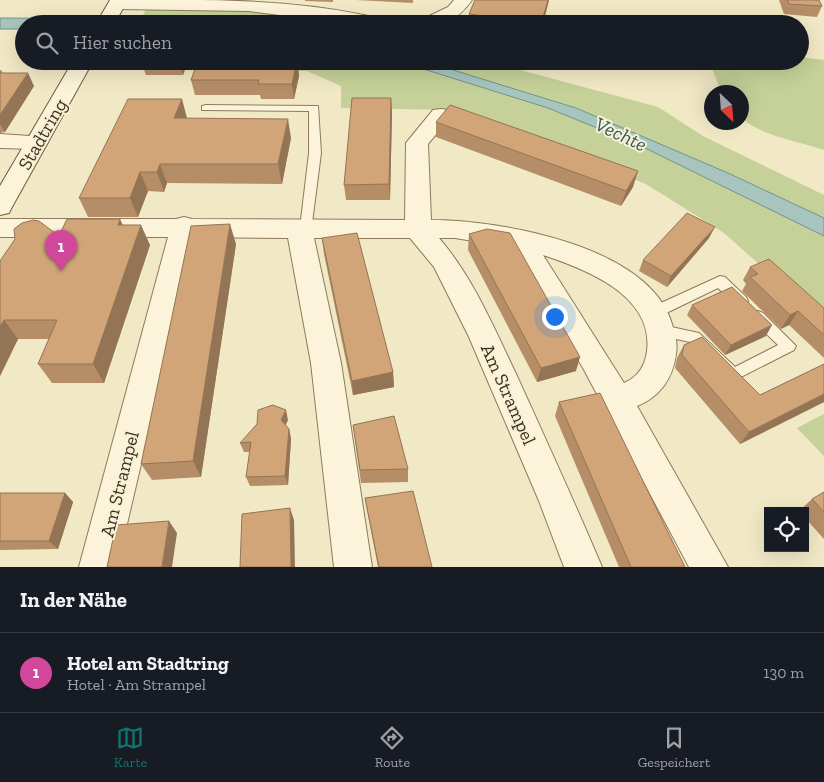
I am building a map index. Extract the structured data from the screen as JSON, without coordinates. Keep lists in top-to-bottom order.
{
  "streets": {
    "street": ["Stadtring", "Am Strampel"]
  },
  "water": ["Vechte"],
  "north": "bottom right",
  "page": {
    "search": "Hier suchen",
    "pins": "1",
    "heading": "In der Nähe",
    "list": [
      {
        "mark": "1",
        "name": "Hotel am Stadtring",
        "note": "Hotel · Am Strampel",
        "value": "130 m"
      }
    ],
    "nav": ["Karte", "Route", "Gespeichert"]
  }
}
